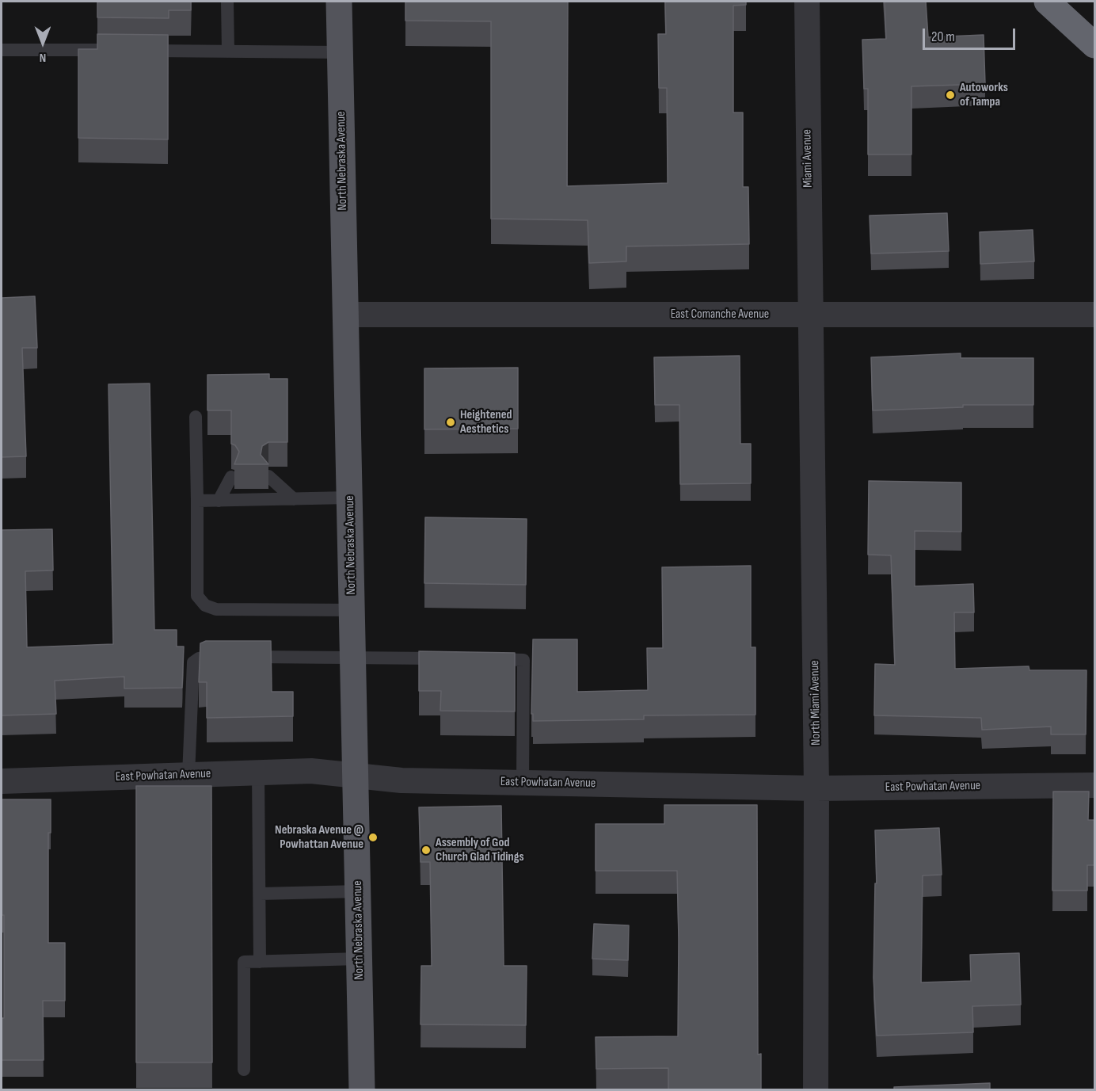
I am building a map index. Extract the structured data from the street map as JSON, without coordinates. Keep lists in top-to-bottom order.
{
  "streets": {
    "main road": ["North Nebraska Avenue"],
    "street": [
      "Miami Avenue",
      "East Comanche Avenue",
      "North Miami Avenue",
      "East Powhatan Avenue"
    ]
  },
  "crossings": [
    ["Miami Avenue", "East Comanche Avenue"],
    ["Miami Avenue", "North Miami Avenue"],
    ["North Nebraska Avenue", "East Comanche Avenue"],
    ["North Nebraska Avenue", "East Powhatan Avenue"],
    ["East Comanche Avenue", "North Miami Avenue"],
    ["North Miami Avenue", "East Powhatan Avenue"]
  ],
  "places": [
    "Autoworks of Tampa",
    "Heightened Aesthetics",
    "Nebraska Avenue @ Powhattan Avenue",
    "Assembly of God Church Glad Tidings"
  ],
  "scale_bar": "20 m",
  "north": "bottom"
}
